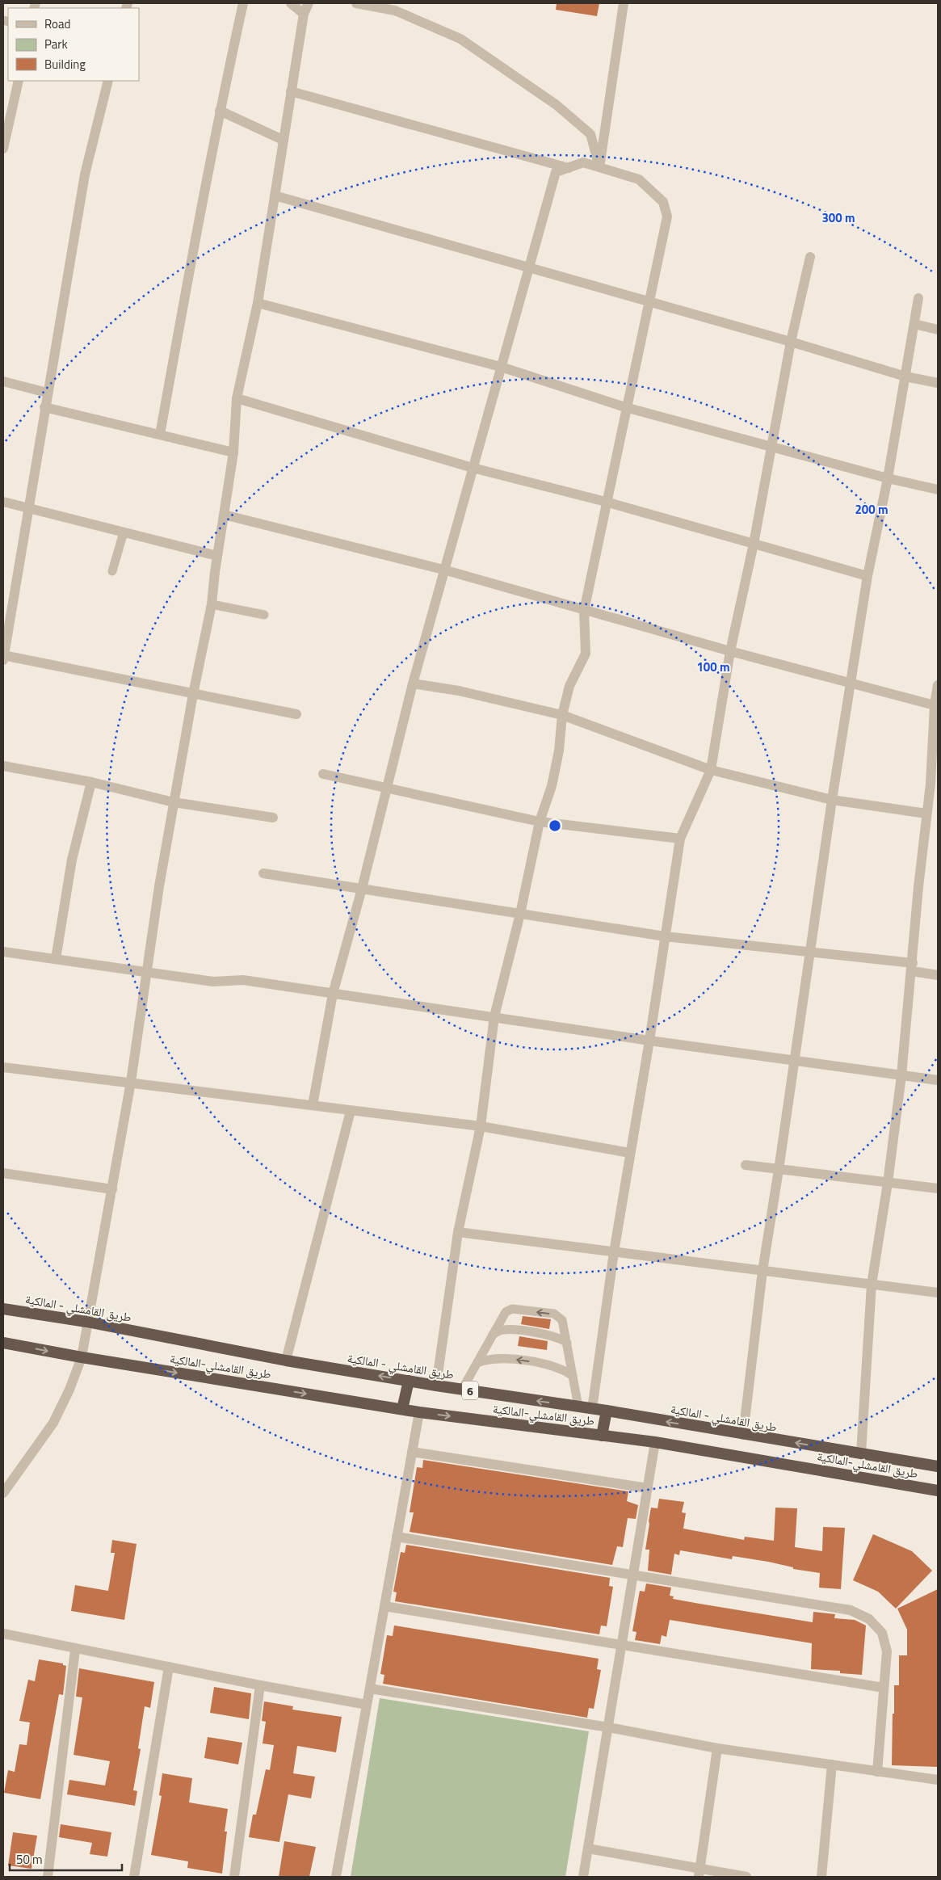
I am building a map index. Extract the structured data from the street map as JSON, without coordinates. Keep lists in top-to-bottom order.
{
  "streets": {
    "highway": ["طريق القامشلي - المالكية", "طريق القامشلي-المالكية", "6"]
  },
  "one_way": ["طريق القامشلي - المالكية", "طريق القامشلي-المالكية"],
  "legend": ["Road", "Park", "Building"],
  "scale_bar": "50 m",
  "rings": ["300 m", "200 m", "100 m"]
}
